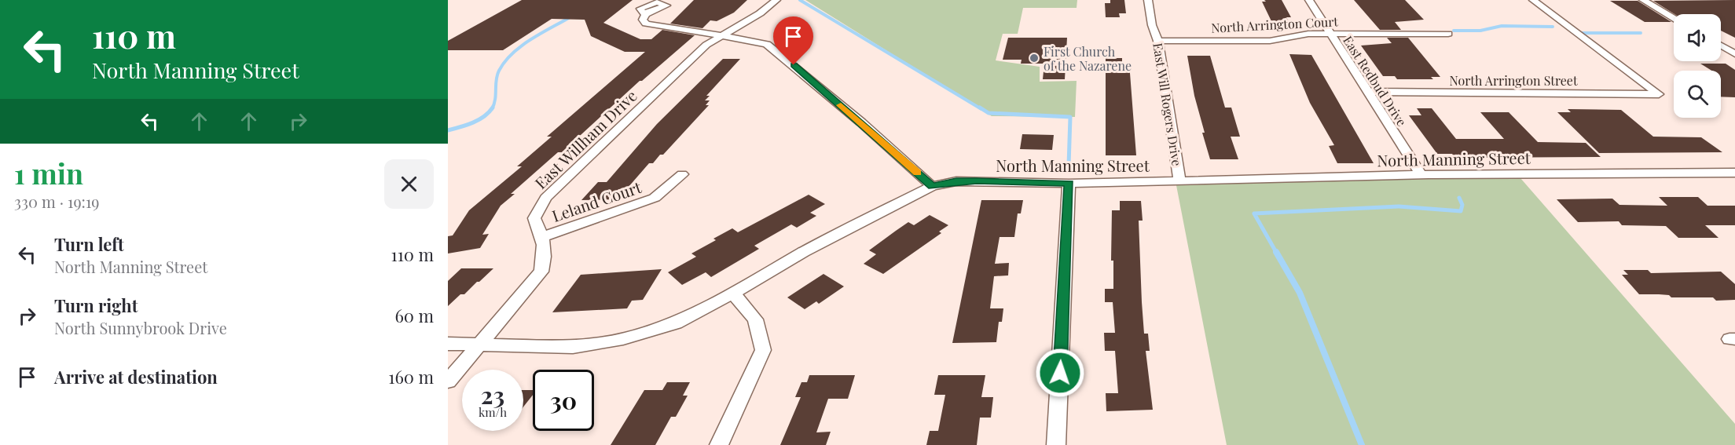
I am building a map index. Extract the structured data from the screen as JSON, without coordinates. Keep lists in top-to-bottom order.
{
  "streets": {
    "street": [
      "North Arrington Court",
      "North Arrington Street",
      "East Redbud Drive",
      "East Will Rogers Drive",
      "East Willham Drive",
      "North Manning Street",
      "Leland Court"
    ]
  },
  "crossings": [
    ["North Arrington Court", "East Redbud Drive"],
    ["North Arrington Court", "East Will Rogers Drive"],
    ["North Arrington Street", "East Redbud Drive"],
    ["East Redbud Drive", "North Manning Street"],
    ["East Will Rogers Drive", "North Manning Street"],
    ["East Willham Drive", "North Manning Street"],
    ["East Willham Drive", "Leland Court"]
  ],
  "places": ["First Church of the Nazarene"],
  "page": {
    "turn": ["110 m", "North Manning Street"],
    "heading": ["1 min", "330 m · 19:19"],
    "list": [
      {
        "name": "Turn left",
        "note": "North Manning Street",
        "value": "110 m"
      },
      {
        "name": "Turn right",
        "note": "North Sunnybrook Drive",
        "value": "60 m"
      },
      {
        "name": "Arrive at destination",
        "value": "160 m"
      }
    ],
    "speed": "23 km/h",
    "limit": "30"
  }
}
